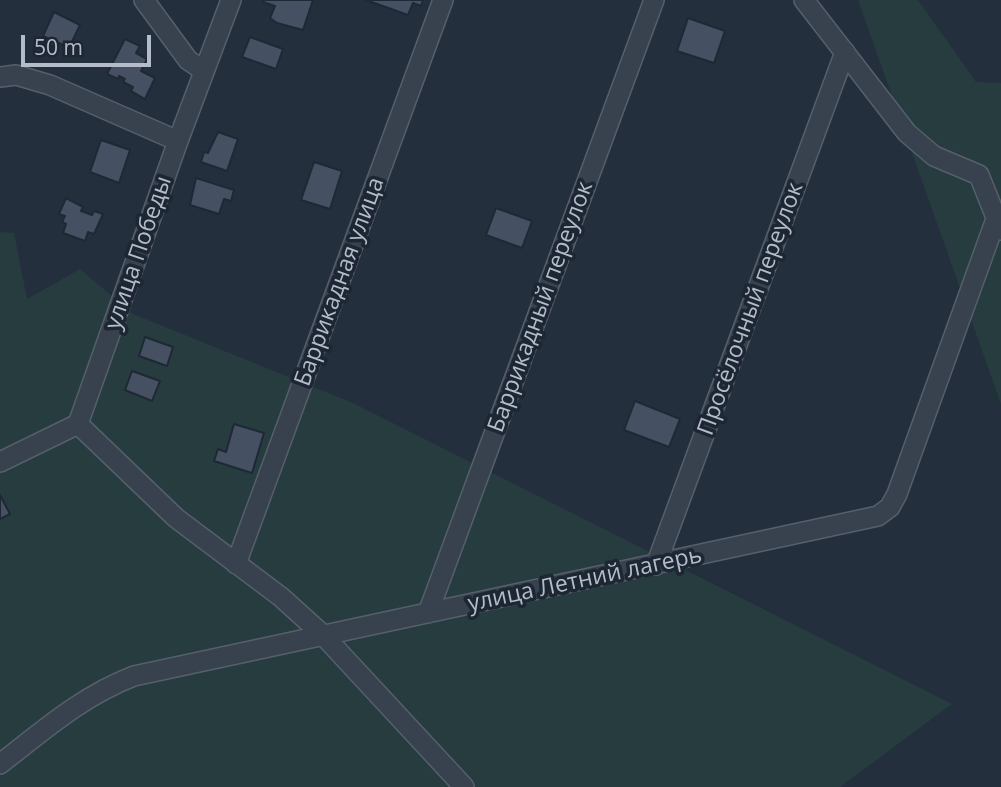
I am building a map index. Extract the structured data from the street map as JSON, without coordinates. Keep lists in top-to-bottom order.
{
  "streets": {
    "street": [
      "улица Победы",
      "Баррикадная улица",
      "Баррикадный переулок",
      "Просёлочный переулок",
      "улица Летний лагерь"
    ]
  },
  "crossings": [
    ["Баррикадный переулок", "улица Летний лагерь"],
    ["Просёлочный переулок", "улица Летний лагерь"]
  ],
  "scale_bar": "50 m"
}
